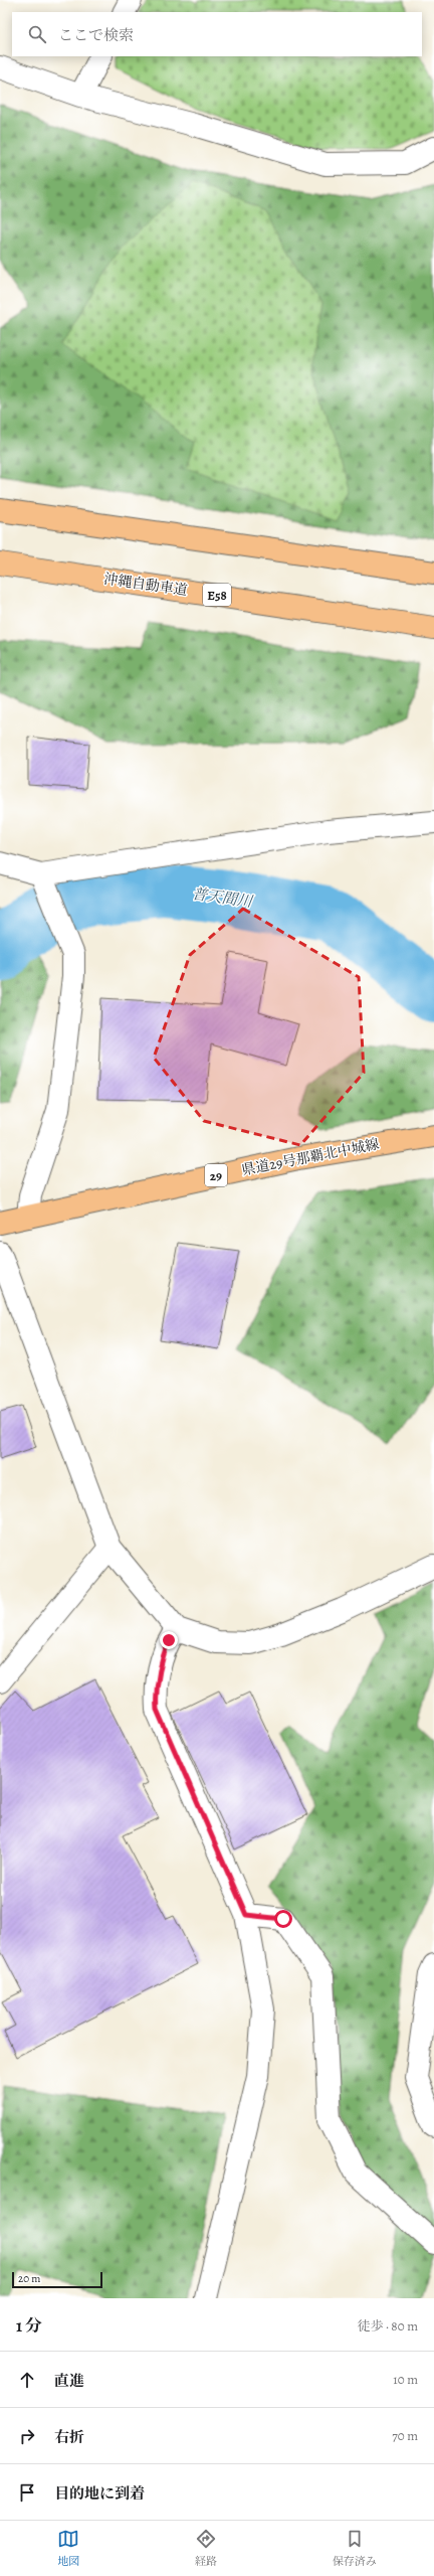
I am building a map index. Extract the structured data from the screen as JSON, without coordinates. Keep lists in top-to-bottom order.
{
  "streets": {
    "main road": [
      "沖縄自動車道",
      "E58",
      "県道29号那覇北中城線",
      "29"
    ]
  },
  "water": ["普天間川"],
  "scale_bar": "20 m",
  "page": {
    "search": "ここで検索",
    "scale": "20 m",
    "heading": ["1 分", "徒歩 · 80 m"],
    "list": [
      ["直進", "10 m"],
      ["右折", "70 m"],
      "目的地に到着"
    ],
    "nav": ["地図", "経路", "保存済み"]
  }
}
